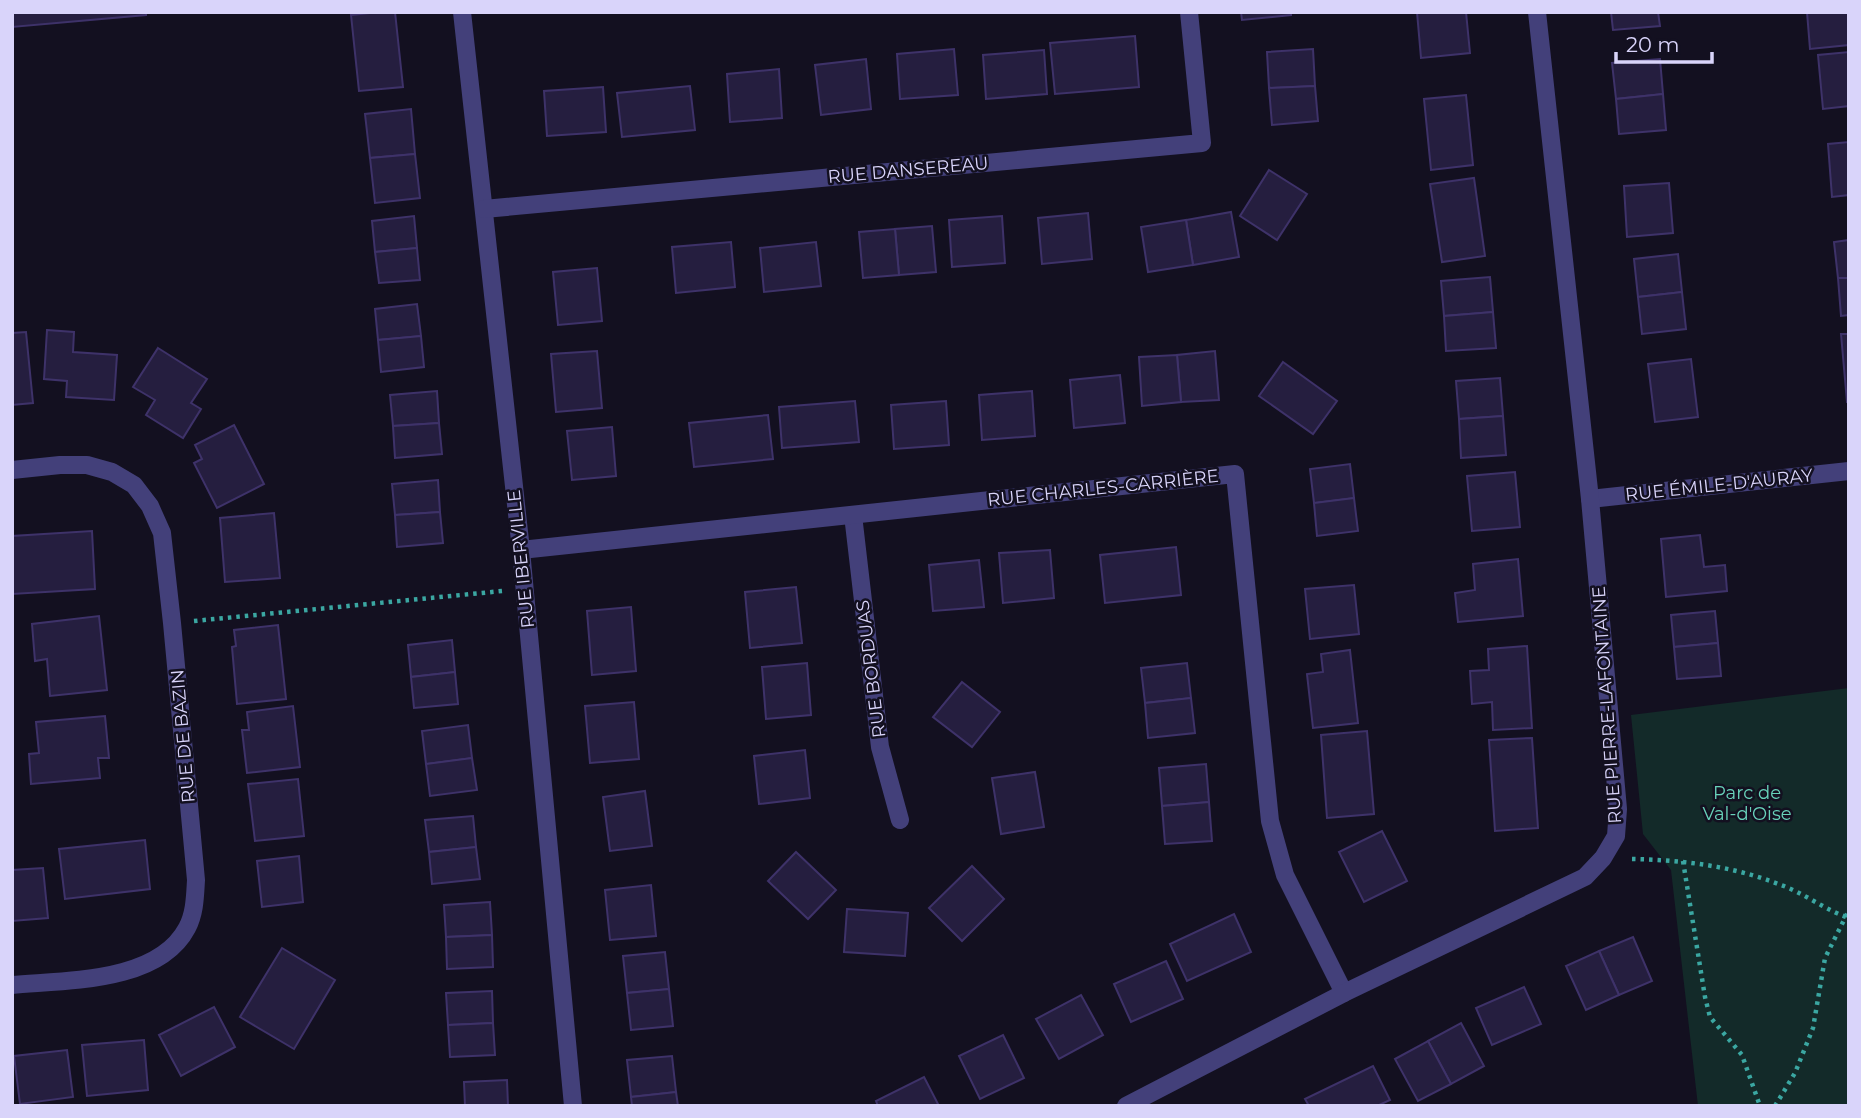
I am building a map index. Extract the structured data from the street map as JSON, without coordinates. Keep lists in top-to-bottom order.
{
  "streets": {
    "street": [
      "RUE DANSEREAU",
      "RUE ÉMILE-D'AURAY",
      "RUE CHARLES-CARRIÈRE",
      "RUE IBERVILLE",
      "RUE BORDUAS",
      "RUE PIERRE-LAFONTAINE",
      "RUE DE BAZIN"
    ]
  },
  "crossings": [
    ["RUE DANSEREAU", "RUE IBERVILLE"],
    ["RUE ÉMILE-D'AURAY", "RUE PIERRE-LAFONTAINE"],
    ["RUE CHARLES-CARRIÈRE", "RUE IBERVILLE"],
    ["RUE CHARLES-CARRIÈRE", "RUE BORDUAS"],
    ["RUE CHARLES-CARRIÈRE", "RUE PIERRE-LAFONTAINE"]
  ],
  "parks": ["Parc de Val-d'Oise"],
  "scale_bar": "20 m"
}
